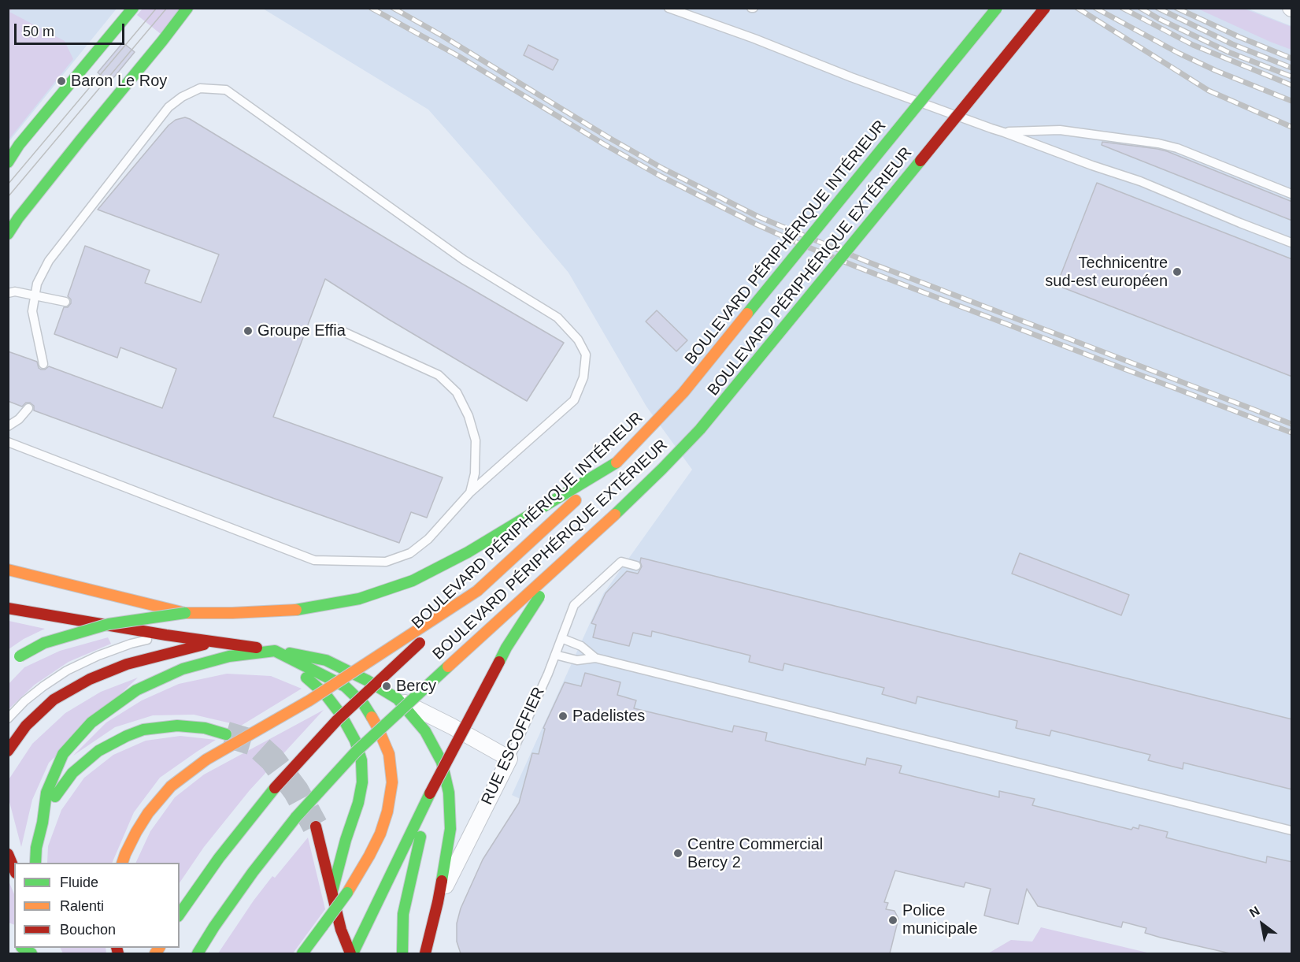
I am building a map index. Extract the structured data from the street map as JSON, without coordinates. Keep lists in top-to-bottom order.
{
  "streets": {
    "main road": ["BOULEVARD PÉRIPHÉRIQUE INTÉRIEUR", "BOULEVARD PÉRIPHÉRIQUE EXTÉRIEUR", "RUE ESCOFFIER"]
  },
  "places": [
    "Baron Le Roy",
    "Technicentre sud-est européen",
    "Groupe Effia",
    "Bercy",
    "Padelistes",
    "Centre Commercial Bercy 2",
    "Police municipale"
  ],
  "legend": ["Fluide", "Ralenti", "Bouchon"],
  "scale_bar": "50 m",
  "north": "top left"
}
